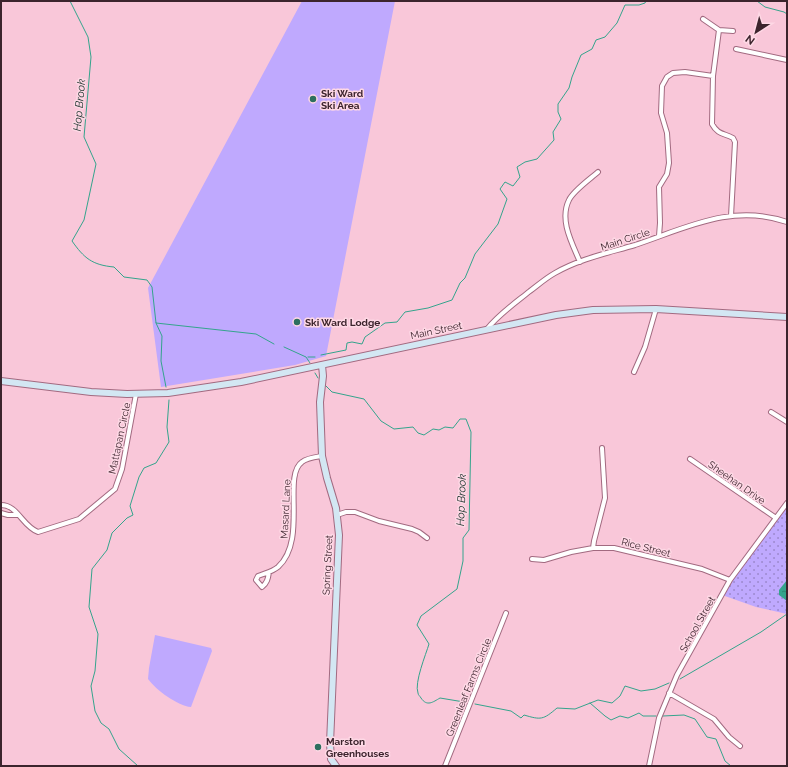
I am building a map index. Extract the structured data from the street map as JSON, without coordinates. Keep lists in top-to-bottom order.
{
  "streets": {
    "main road": ["Main Street", "Spring Street"],
    "street": [
      "Main Circle",
      "Mattapan Circle",
      "Sheehan Drive",
      "Masard Lane",
      "Rice Street",
      "School Street",
      "Greenleaf Farms Circle"
    ]
  },
  "crossings": [
    ["Main Circle", "Main Street"],
    ["Main Street", "Mattapan Circle"],
    ["Main Street", "Spring Street"],
    ["Sheehan Drive", "School Street"],
    ["Masard Lane", "Spring Street"],
    ["Rice Street", "School Street"]
  ],
  "water": ["Hop Brook"],
  "places": ["Ski Ward Ski Area", "Ski Ward Lodge", "Marston Greenhouses"],
  "north": "bottom left"
}
